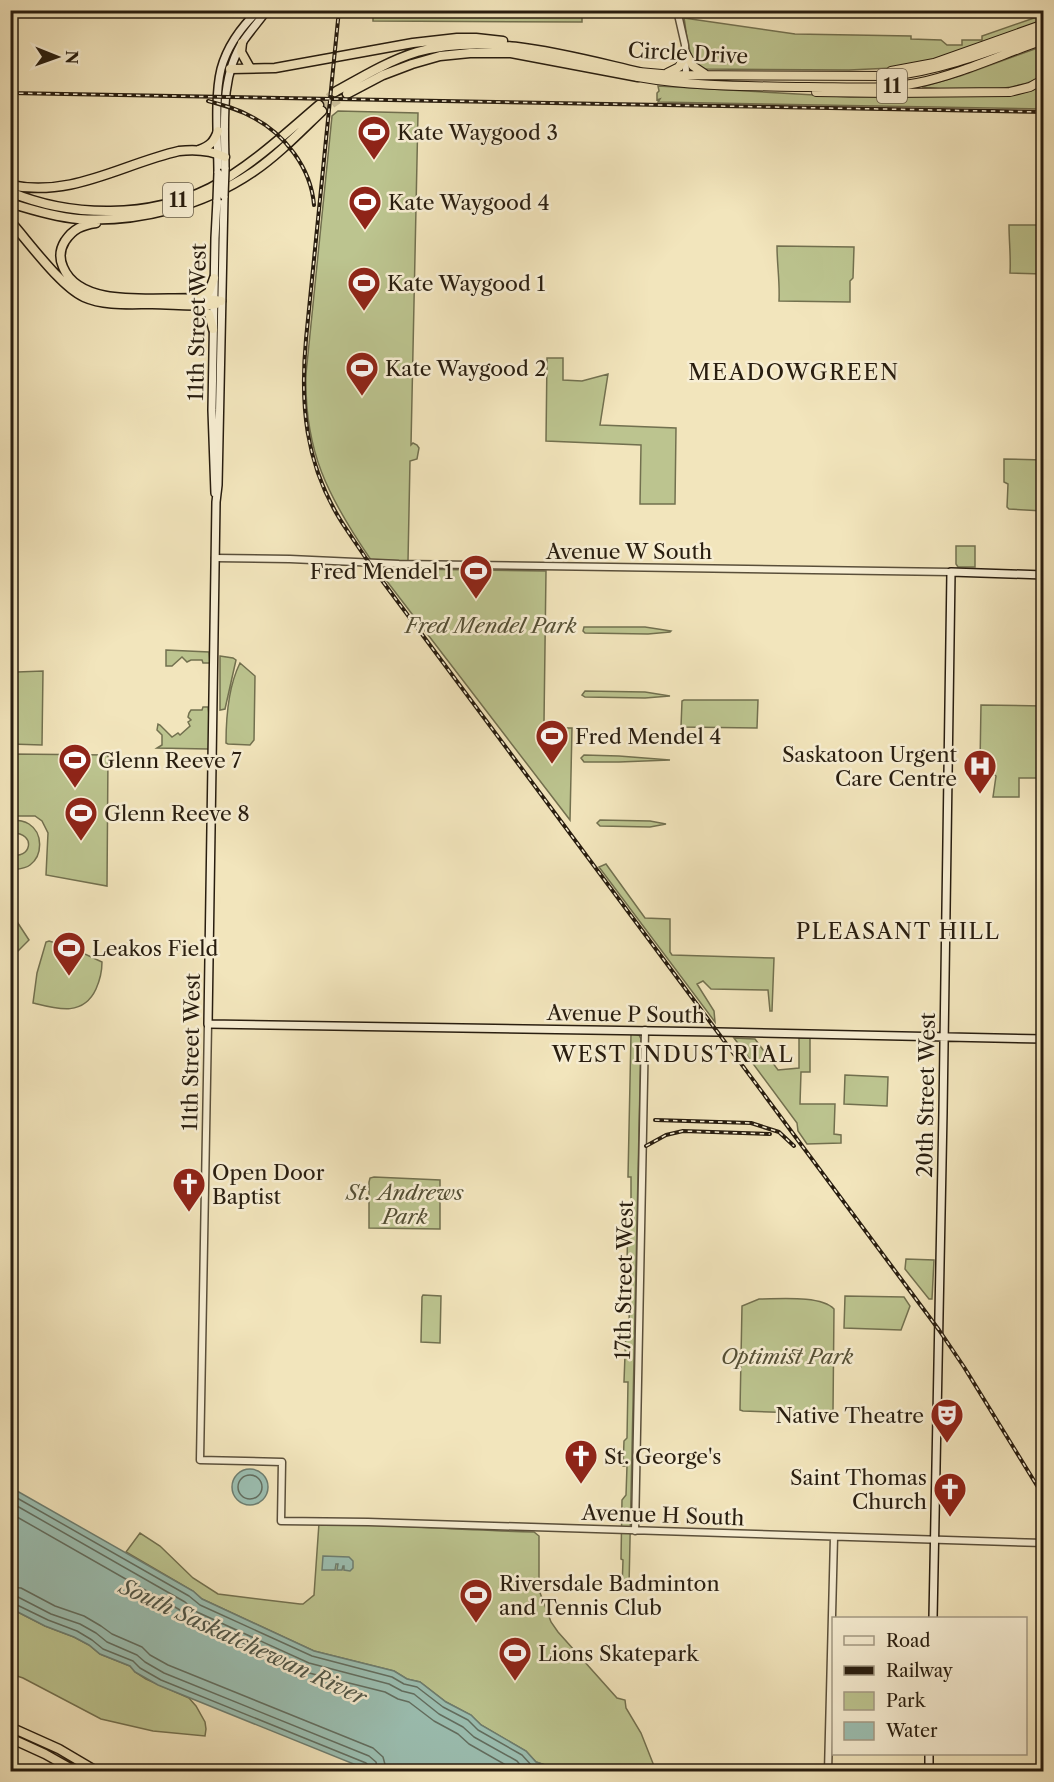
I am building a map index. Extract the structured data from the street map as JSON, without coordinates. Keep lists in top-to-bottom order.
{
  "streets": {
    "highway": ["Circle Drive", "11"],
    "main road": [
      "11th Street West",
      "Avenue W South",
      "Avenue P South",
      "20th Street West"
    ],
    "street": ["17th Street West", "Avenue H South"]
  },
  "crossings": [
    ["11th Street West", "Avenue W South"],
    ["11th Street West", "Avenue P South"],
    ["11th Street West", "Avenue H South"],
    ["Avenue W South", "20th Street West"],
    ["Avenue P South", "20th Street West"],
    ["Avenue P South", "17th Street West"],
    ["20th Street West", "Avenue H South"],
    ["17th Street West", "Avenue H South"]
  ],
  "districts": ["MEADOWGREEN", "PLEASANT HILL", "WEST INDUSTRIAL"],
  "water": ["South Saskatchewan River"],
  "parks": ["Fred Mendel Park", "St. Andrews Park", "Optimist Park"],
  "places": {
    "sports": [
      "Kate Waygood 3",
      "Kate Waygood 4",
      "Kate Waygood 1",
      "Kate Waygood 2",
      "Fred Mendel 1",
      "Fred Mendel 4",
      "Glenn Reeve 7",
      "Glenn Reeve 8",
      "Leakos Field",
      "Riversdale Badminton and Tennis Club",
      "Lions Skatepark"
    ],
    "hospital": ["Saskatoon Urgent Care Centre"],
    "church": ["Open Door Baptist", "St. George's", "Saint Thomas Church"],
    "theatre": ["Native Theatre"]
  },
  "legend": [
    "Road",
    "Railway",
    "Park",
    "Water"
  ],
  "north": "right"
}
